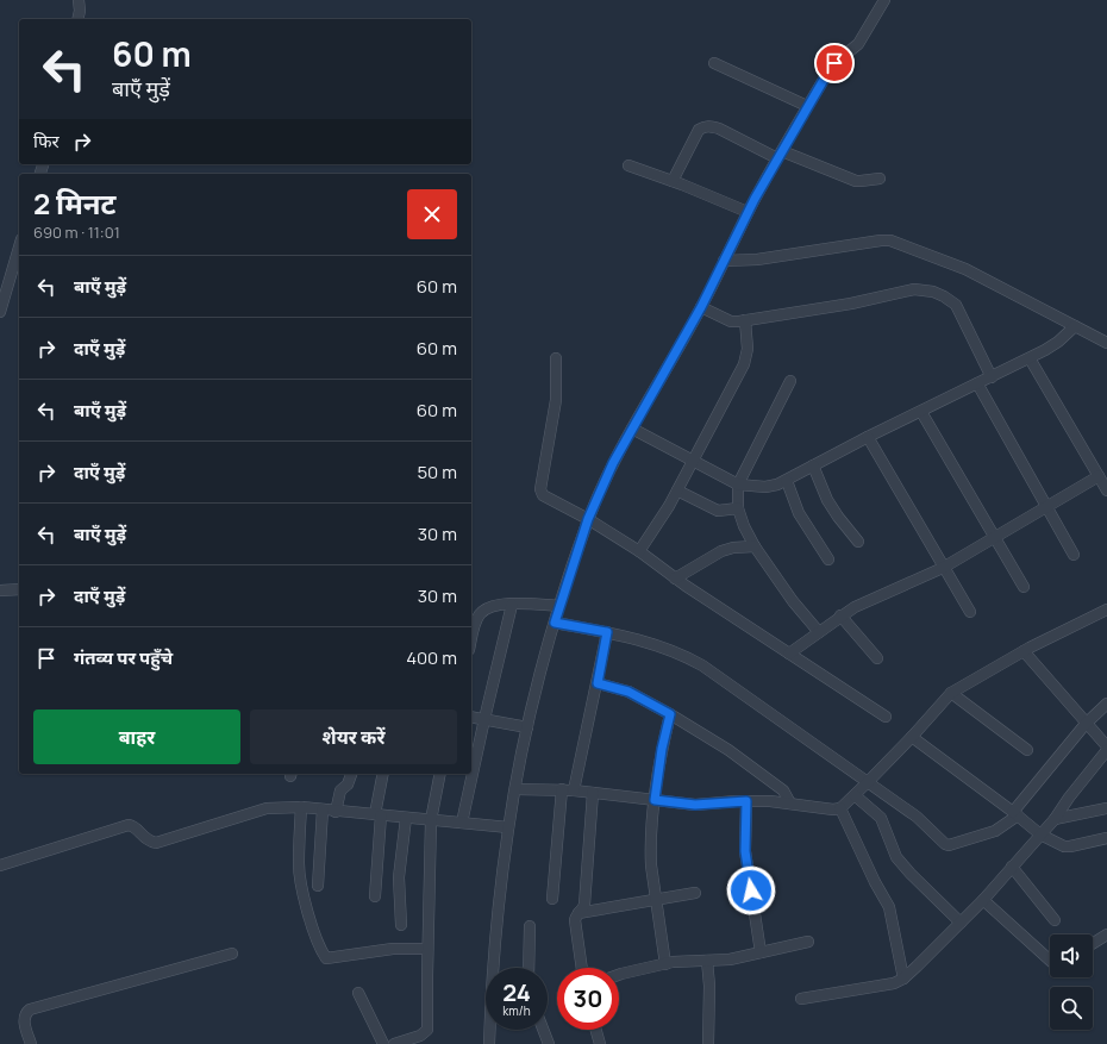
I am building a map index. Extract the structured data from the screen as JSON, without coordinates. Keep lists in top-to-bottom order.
{
  "page": {
    "turn": ["60 m", "बाएँ मुड़ें"],
    "then": "फिर",
    "heading": ["2 मिनट", "690 m · 11:01"],
    "list": [
      {
        "name": "बाएँ मुड़ें",
        "value": "60 m"
      },
      {
        "name": "दाएँ मुड़ें",
        "value": "60 m"
      },
      {
        "name": "बाएँ मुड़ें",
        "value": "60 m"
      },
      {
        "name": "दाएँ मुड़ें",
        "value": "50 m"
      },
      {
        "name": "बाएँ मुड़ें",
        "value": "30 m"
      },
      {
        "name": "दाएँ मुड़ें",
        "value": "30 m"
      },
      {
        "name": "गंतव्य पर पहुँचे",
        "value": "400 m"
      }
    ],
    "buttons": ["बाहर", "शेयर करें"],
    "speed": "24 km/h",
    "limit": "30"
  }
}
